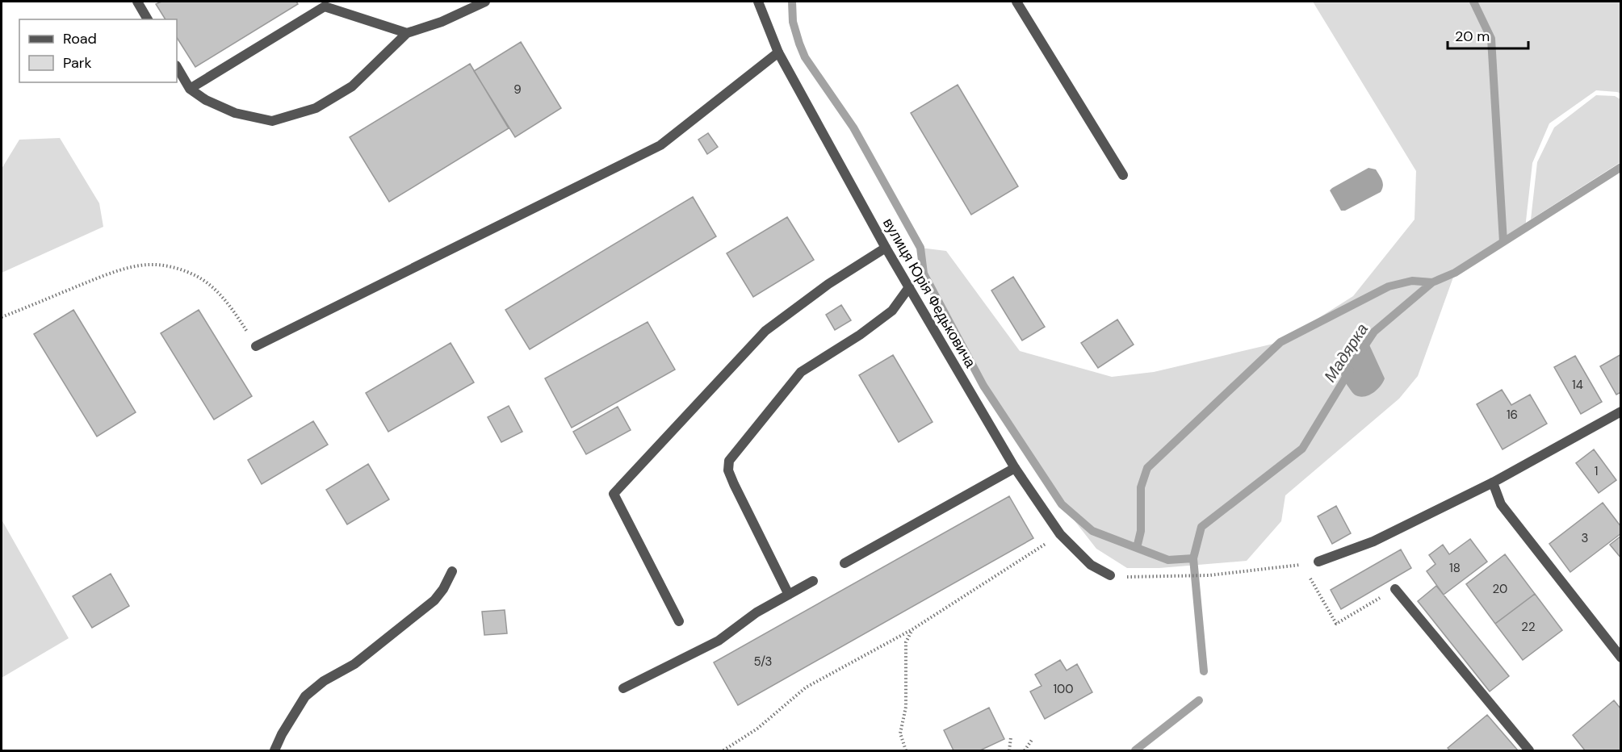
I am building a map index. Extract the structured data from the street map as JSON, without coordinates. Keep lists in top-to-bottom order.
{
  "streets": {
    "street": ["вулиця Юрія Федьковича"]
  },
  "water": ["Мадярка"],
  "house_numbers": [
    "9",
    "14",
    "16",
    "1",
    "3",
    "18",
    "20",
    "22",
    "5/3",
    "100"
  ],
  "legend": ["Road", "Park"],
  "scale_bar": "20 m"
}
